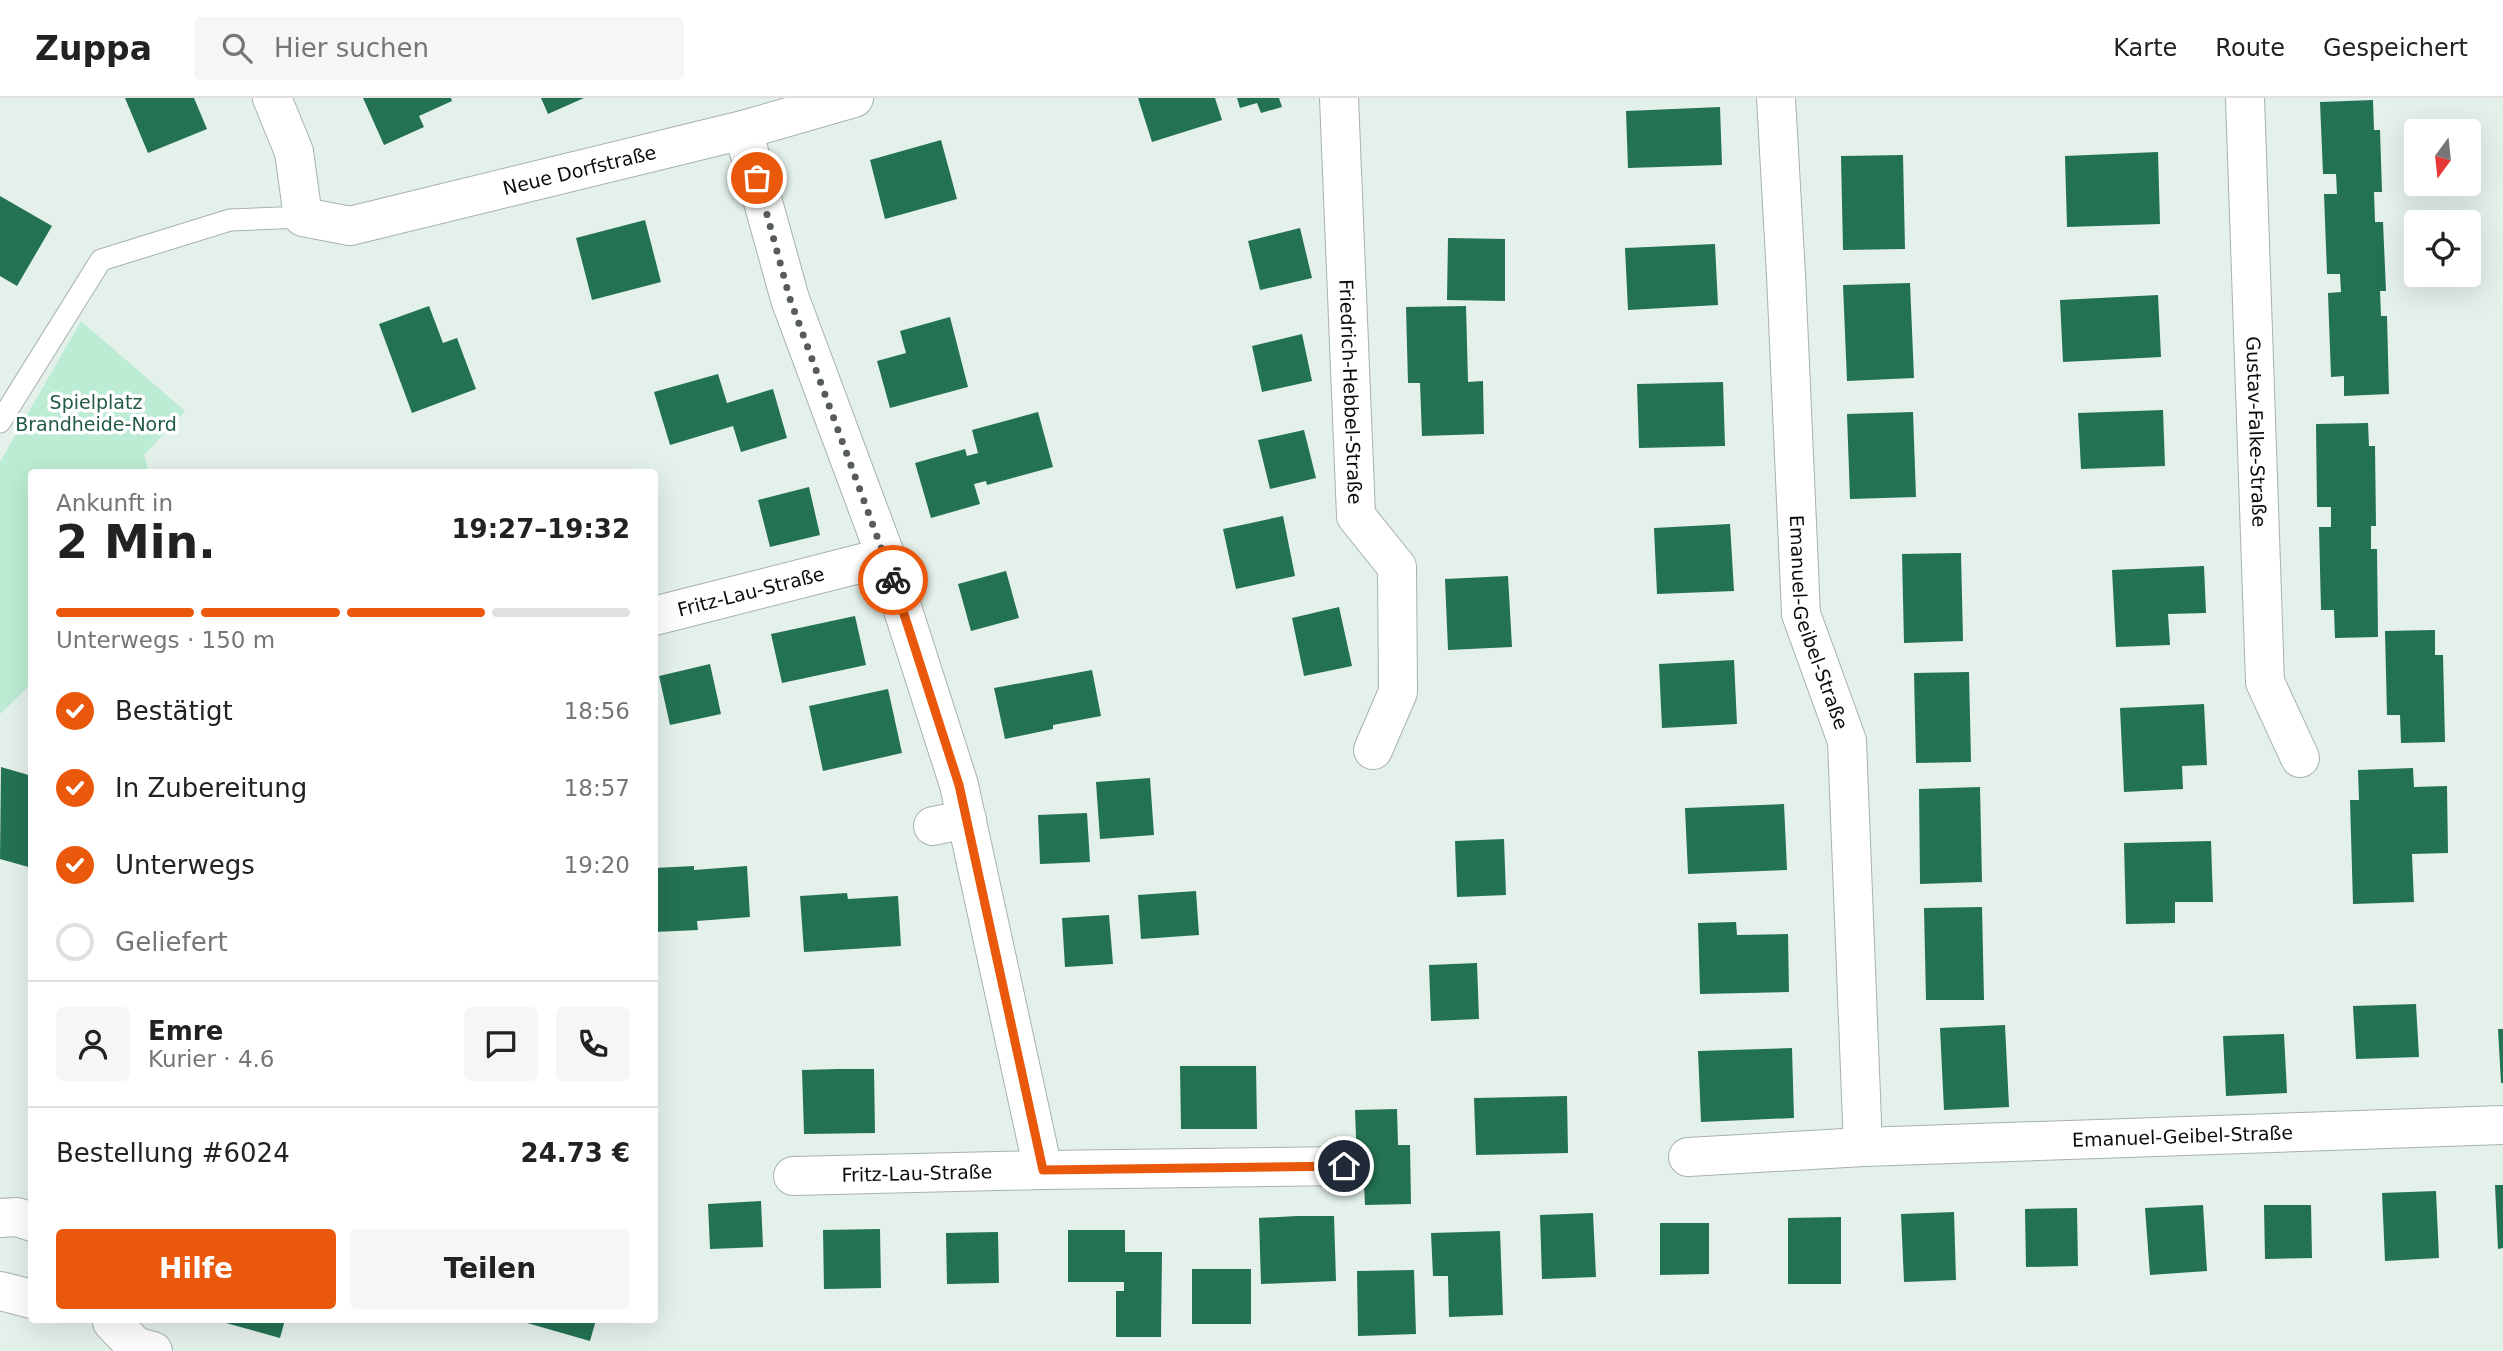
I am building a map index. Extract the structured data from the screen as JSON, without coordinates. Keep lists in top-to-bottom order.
{
  "streets": {
    "street": [
      "Neue Dorfstraße",
      "Friedrich-Hebbel-Straße",
      "Gustav-Falke-Straße",
      "Fritz-Lau-Straße",
      "Emanuel-Geibel-Straße"
    ]
  },
  "parks": ["Spielplatz Brandheide-Nord"],
  "north": "bottom",
  "page": {
    "header": "Zuppa",
    "search": "Hier suchen",
    "nav": ["Karte", "Route", "Gespeichert"],
    "heading": ["2 Min.", "Ankunft in", "19:27–19:32"],
    "panel": [
      "Emre",
      "Kurier · 4.6",
      "Bestellung #6024",
      "24.73 €"
    ],
    "bar": "Unterwegs · 150 m",
    "list": [
      ["Bestätigt", "18:56"],
      ["In Zubereitung", "18:57"],
      ["Unterwegs", "19:20"],
      "Geliefert"
    ],
    "buttons": ["Hilfe", "Teilen"]
  }
}
